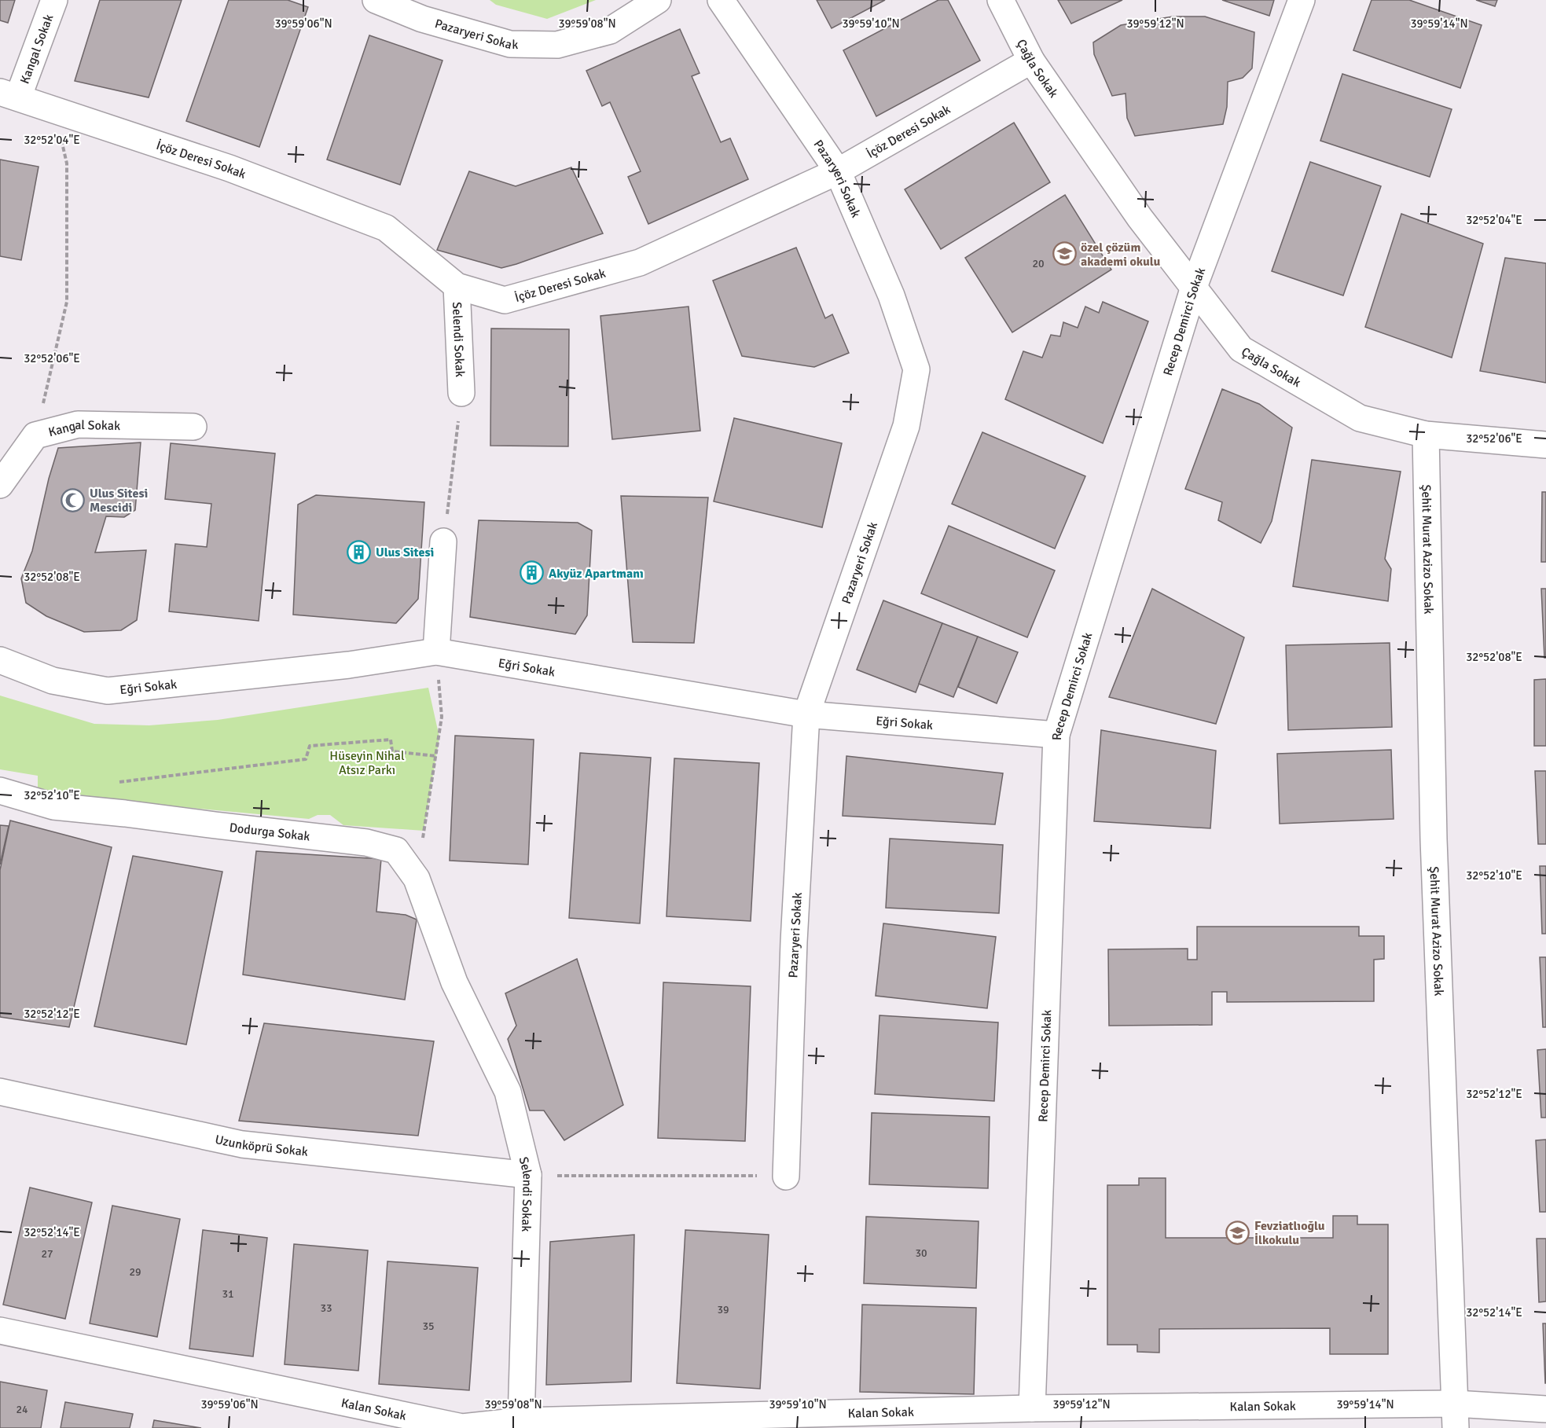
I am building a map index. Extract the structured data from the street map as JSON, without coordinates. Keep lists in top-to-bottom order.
{
  "streets": {
    "street": [
      "Pazaryeri Sokak",
      "Kangal Sokak",
      "Çağla Sokak",
      "İçöz Deresi Sokak",
      "Recep Demirci Sokak",
      "Selendi Sokak",
      "Şehit Murat Azizo Sokak",
      "Eğri Sokak",
      "Dodurga Sokak",
      "Uzunköprü Sokak",
      "Kalan Sokak"
    ]
  },
  "crossings": [
    ["Pazaryeri Sokak", "İçöz Deresi Sokak"],
    ["Pazaryeri Sokak", "Eğri Sokak"],
    ["Kangal Sokak", "İçöz Deresi Sokak"],
    ["Çağla Sokak", "İçöz Deresi Sokak"],
    ["Çağla Sokak", "Recep Demirci Sokak"],
    ["Çağla Sokak", "Şehit Murat Azizo Sokak"],
    ["İçöz Deresi Sokak", "Selendi Sokak"],
    ["Recep Demirci Sokak", "Eğri Sokak"],
    ["Recep Demirci Sokak", "Kalan Sokak"],
    ["Selendi Sokak", "Dodurga Sokak"],
    ["Selendi Sokak", "Uzunköprü Sokak"],
    ["Selendi Sokak", "Kalan Sokak"],
    ["Şehit Murat Azizo Sokak", "Kalan Sokak"]
  ],
  "parks": ["Hüseyin Nihal Atsız Parkı"],
  "places": {
    "school or university": ["özel çözüm akademi okulu", "Fevziatlıoğlu İlkokulu"],
    "mosque": ["Ulus Sitesi Mescidi"],
    "building": ["Ulus Sitesi", "Akyüz Apartmanı"]
  },
  "house_numbers": [
    "20",
    "30",
    "27",
    "29",
    "31",
    "33",
    "39",
    "35",
    "24"
  ],
  "coordinates": [
    "39°59'06\"N",
    "39°59'08\"N",
    "39°59'10\"N",
    "39°59'12\"N",
    "39°59'14\"N",
    "32°52'04\"E",
    "32°52'06\"E",
    "32°52'08\"E",
    "32°52'10\"E",
    "32°52'12\"E",
    "32°52'14\"E"
  ]
}
